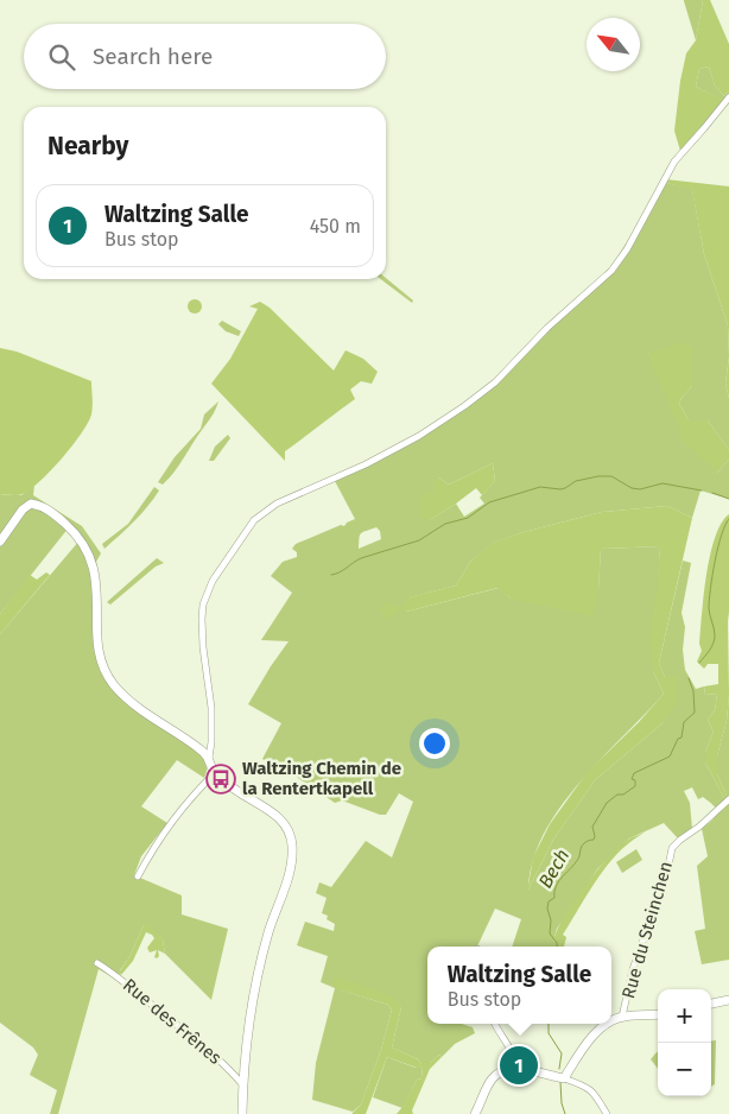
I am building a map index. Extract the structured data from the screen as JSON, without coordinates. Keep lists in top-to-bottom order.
{
  "streets": {
    "street": ["Rue du Steinchen", "Rue des Frênes"]
  },
  "water": ["Bech"],
  "places": {
    "bus stop": ["Waltzing Chemin de la Rentertkapell"]
  },
  "north": "top left",
  "page": {
    "search": "Search here",
    "heading": "Nearby",
    "list": [
      {
        "mark": "1",
        "name": "Waltzing Salle",
        "note": "Bus stop",
        "value": "450 m"
      }
    ],
    "popup": ["Waltzing Salle", "Bus stop"],
    "map_buttons": ["+", "−"],
    "pins": "1"
  }
}
